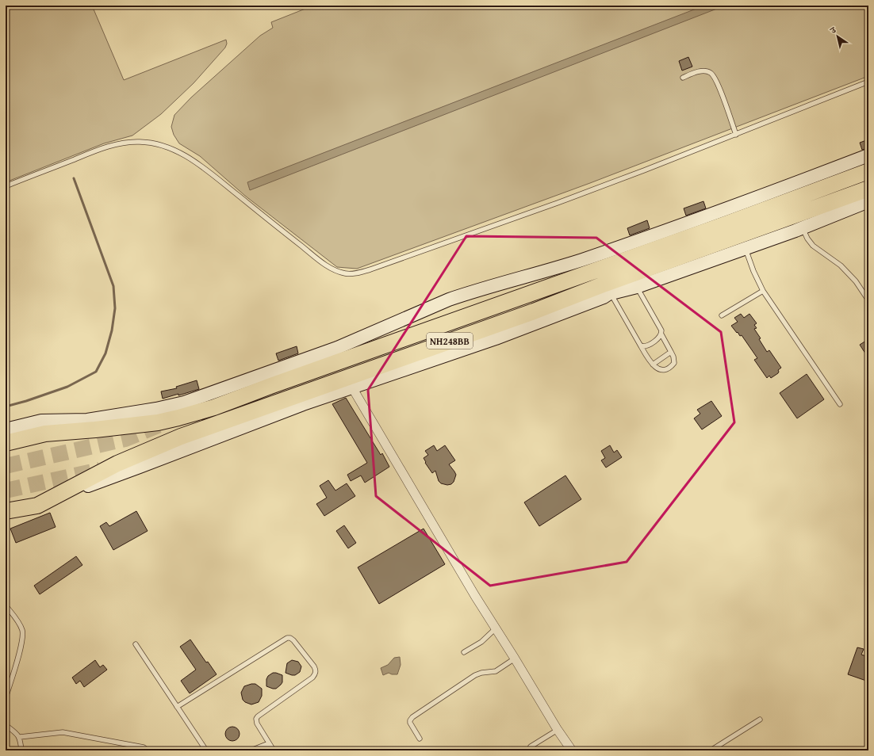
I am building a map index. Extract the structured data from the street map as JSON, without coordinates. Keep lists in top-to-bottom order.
{
  "streets": {
    "highway": ["NH248BB"]
  },
  "north": "top left"
}
